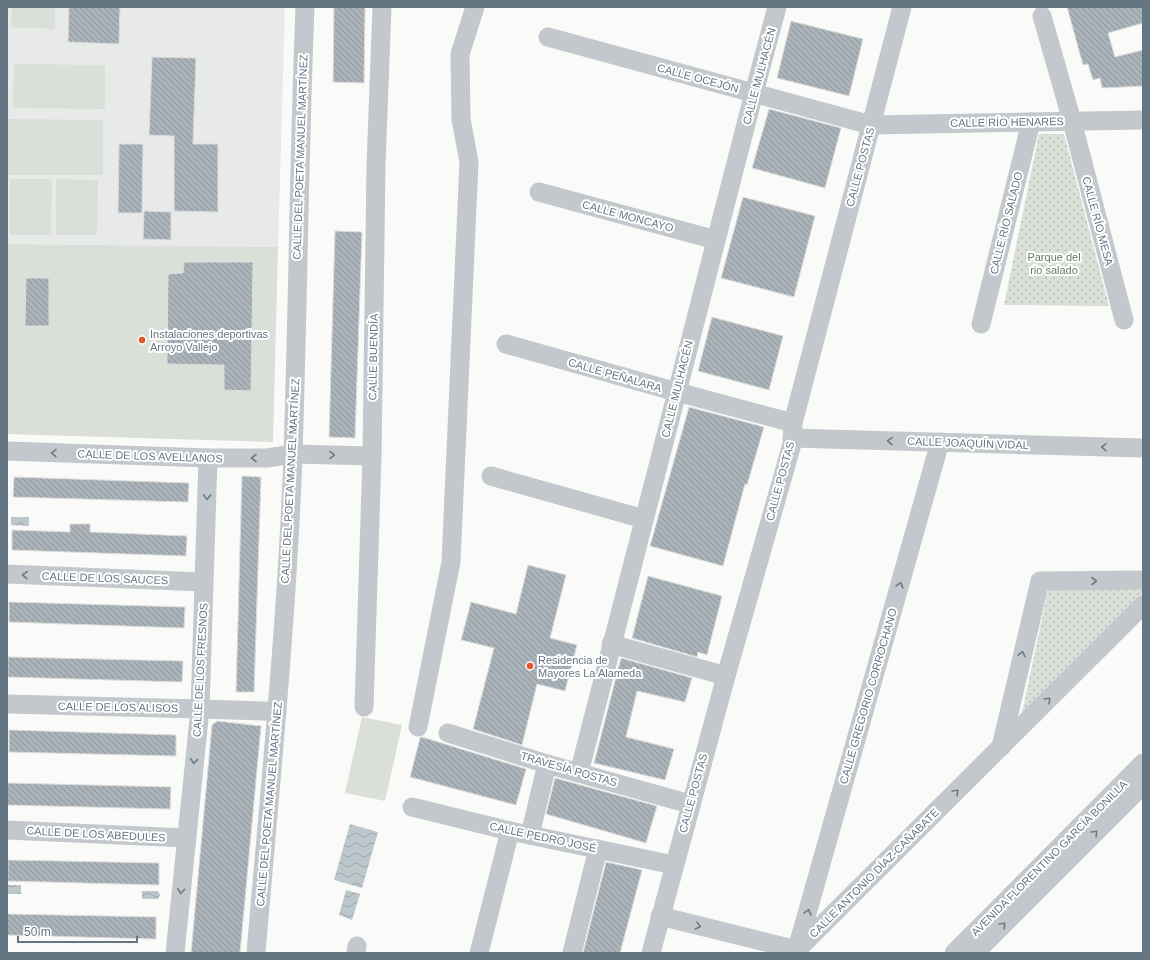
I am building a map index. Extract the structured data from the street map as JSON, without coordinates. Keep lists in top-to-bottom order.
{
  "streets": {
    "street": [
      "CALLE MULHACÉN",
      "CALLE OCEJÓN",
      "CALLE RÍO HENARES",
      "CALLE DEL POETA MANUEL MARTÍNEZ",
      "CALLE POSTAS",
      "CALLE MONCAYO",
      "CALLE RÍO MESA",
      "CALLE RÍO SALADO",
      "CALLE BUENDÍA",
      "CALLE PEÑALARA",
      "CALLE JOAQUÍN VIDAL",
      "CALLE DE LOS AVELLANOS",
      "CALLE DE LOS SAUCES",
      "CALLE DE LOS FRESNOS",
      "CALLE GREGORIO CORROCHANO",
      "CALLE DE LOS ALISOS",
      "TRAVESÍA POSTAS",
      "CALLE DE LOS ABEDULES",
      "CALLE PEDRO JOSÉ",
      "AVENIDA FLORENTINO GARCÍA BONILLA",
      "CALLE ANTONIO DÍAZ-CAÑABATE"
    ]
  },
  "crossings": [
    ["CALLE MULHACÉN", "CALLE OCEJÓN"],
    ["CALLE MULHACÉN", "CALLE MONCAYO"],
    ["CALLE MULHACÉN", "CALLE PEÑALARA"],
    ["CALLE MULHACÉN", "TRAVESÍA POSTAS"],
    ["CALLE OCEJÓN", "CALLE RÍO HENARES"],
    ["CALLE OCEJÓN", "CALLE POSTAS"],
    ["CALLE RÍO HENARES", "CALLE POSTAS"],
    ["CALLE RÍO HENARES", "CALLE RÍO MESA"],
    ["CALLE RÍO HENARES", "CALLE RÍO SALADO"],
    ["CALLE DEL POETA MANUEL MARTÍNEZ", "CALLE DE LOS AVELLANOS"],
    ["CALLE DEL POETA MANUEL MARTÍNEZ", "CALLE DE LOS ALISOS"],
    ["CALLE POSTAS", "CALLE PEÑALARA"],
    ["CALLE POSTAS", "CALLE JOAQUÍN VIDAL"],
    ["CALLE POSTAS", "TRAVESÍA POSTAS"],
    ["CALLE POSTAS", "CALLE PEDRO JOSÉ"],
    ["CALLE BUENDÍA", "CALLE DE LOS AVELLANOS"],
    ["CALLE PEÑALARA", "CALLE JOAQUÍN VIDAL"],
    ["CALLE JOAQUÍN VIDAL", "CALLE GREGORIO CORROCHANO"],
    ["CALLE DE LOS AVELLANOS", "CALLE DE LOS FRESNOS"],
    ["CALLE DE LOS SAUCES", "CALLE DE LOS FRESNOS"],
    ["CALLE DE LOS FRESNOS", "CALLE DE LOS ALISOS"],
    ["CALLE DE LOS FRESNOS", "CALLE DE LOS ABEDULES"],
    ["CALLE GREGORIO CORROCHANO", "CALLE ANTONIO DÍAZ-CAÑABATE"]
  ],
  "one_way": [
    "CALLE JOAQUÍN VIDAL",
    "CALLE DE LOS SAUCES",
    "CALLE DE LOS FRESNOS",
    "CALLE GREGORIO CORROCHANO",
    "CALLE ANTONIO DÍAZ-CAÑABATE"
  ],
  "parks": ["Parque del rio salado"],
  "places": ["Instalaciones deportivas Arroyo Vallejo", "Residencia de Mayores La Alameda"],
  "scale_bar": "50 m"
}
